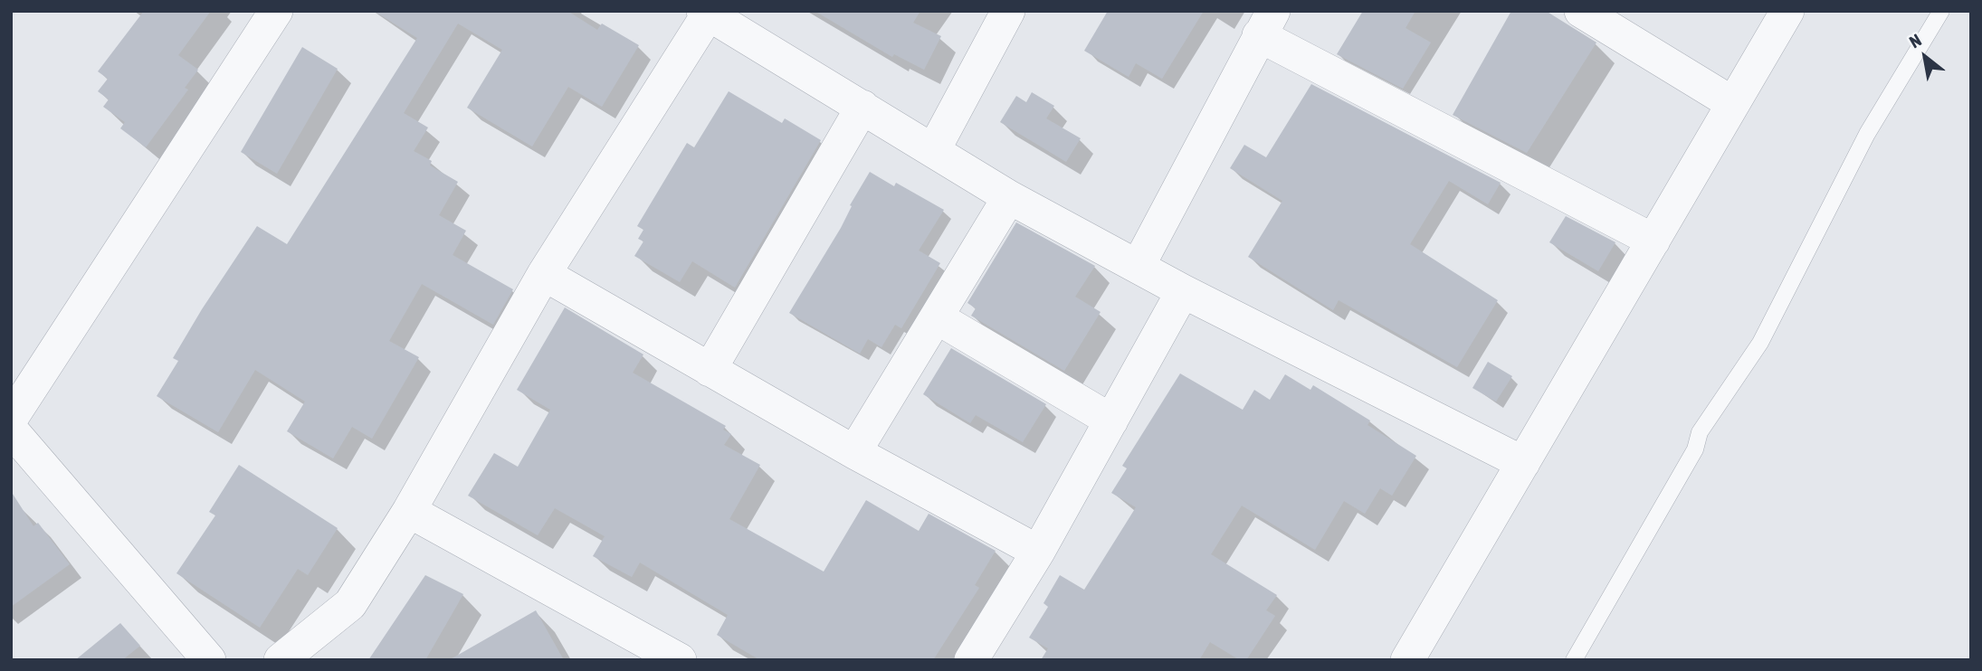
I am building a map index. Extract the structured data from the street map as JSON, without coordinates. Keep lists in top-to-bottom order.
{
  "north": "top left"
}
